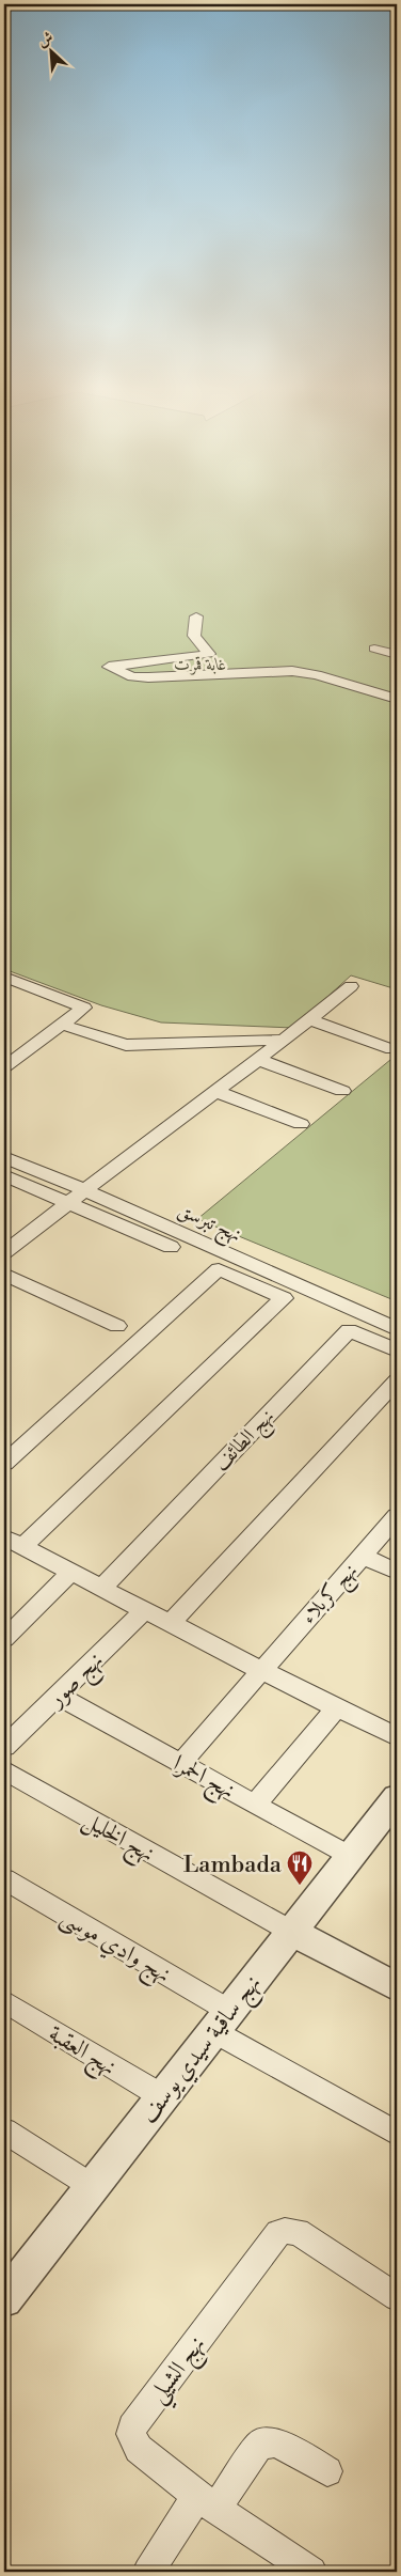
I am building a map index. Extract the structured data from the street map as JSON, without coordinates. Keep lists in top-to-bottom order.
{
  "streets": {
    "street": [
      "نهج تبرسق",
      "نهج الطائف",
      "نهج كربلاء",
      "نهج صور",
      "نهج الحمرا",
      "نهج الخليل",
      "نهج وادي موسى",
      "نهج ساقية سيدي يوسف",
      "نهج العقبة",
      "نهج الشيلي"
    ]
  },
  "crossings": [
    ["نهج كربلاء", "نهج الحمرا"],
    ["نهج صور", "نهج الحمرا"],
    ["نهج الحمرا", "نهج ساقية سيدي يوسف"],
    ["نهج الخليل", "نهج ساقية سيدي يوسف"],
    ["نهج وادي موسى", "نهج ساقية سيدي يوسف"],
    ["نهج ساقية سيدي يوسف", "نهج العقبة"]
  ],
  "parks": ["غابة قمرت"],
  "places": {
    "restaurant": ["Lambada"]
  },
  "north": "top left"
}
